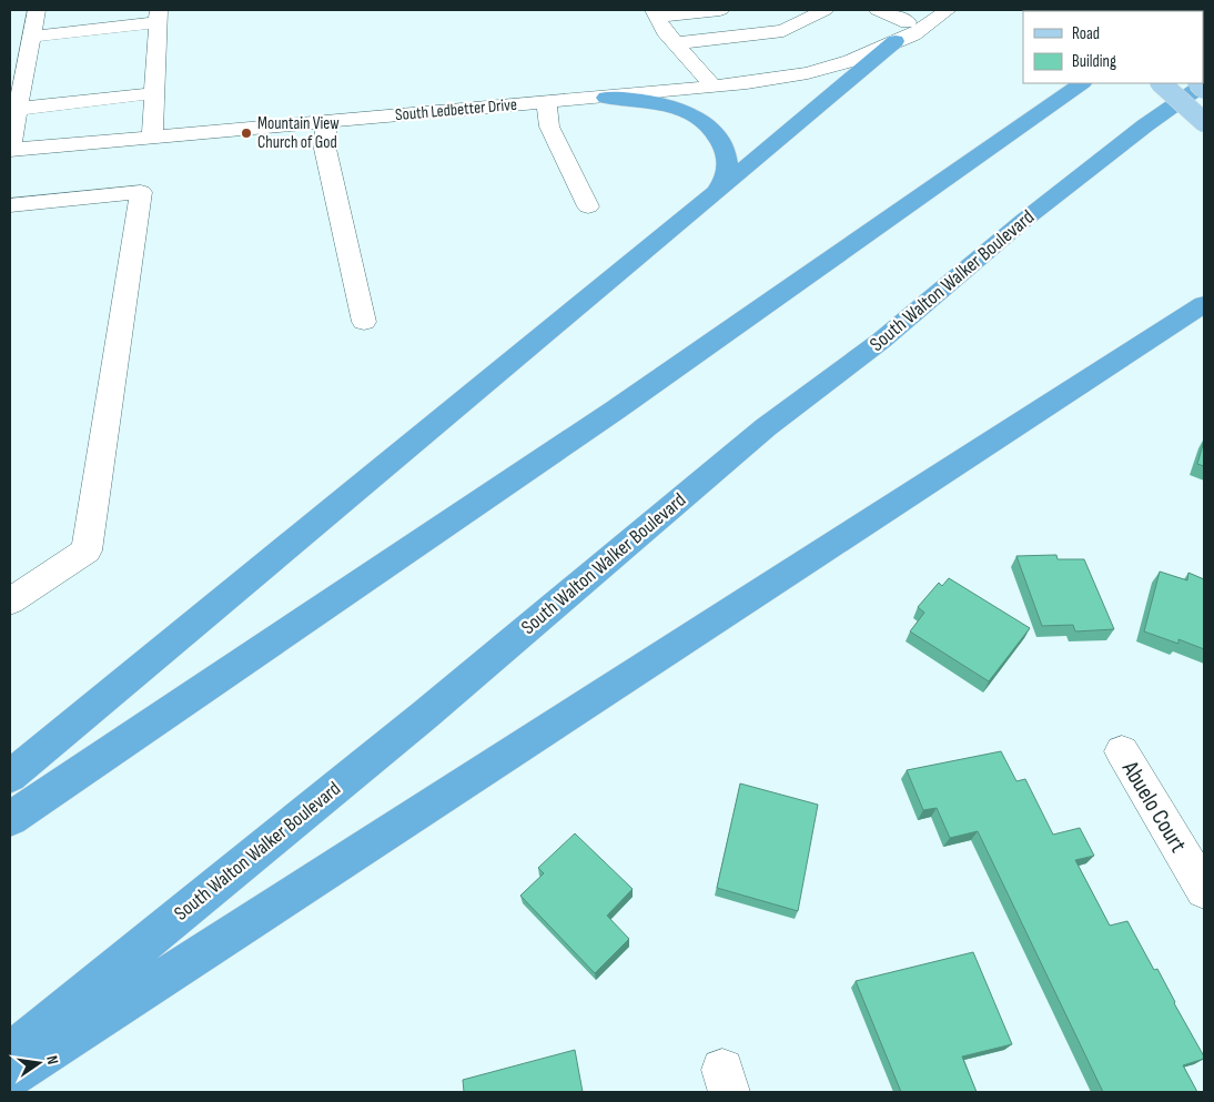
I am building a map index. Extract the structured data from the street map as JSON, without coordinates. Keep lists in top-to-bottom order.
{
  "streets": {
    "highway": ["South Walton Walker Boulevard"],
    "street": ["South Ledbetter Drive", "Abuelo Court"]
  },
  "places": ["Mountain View Church of God"],
  "legend": ["Road", "Building"],
  "north": "right"
}
